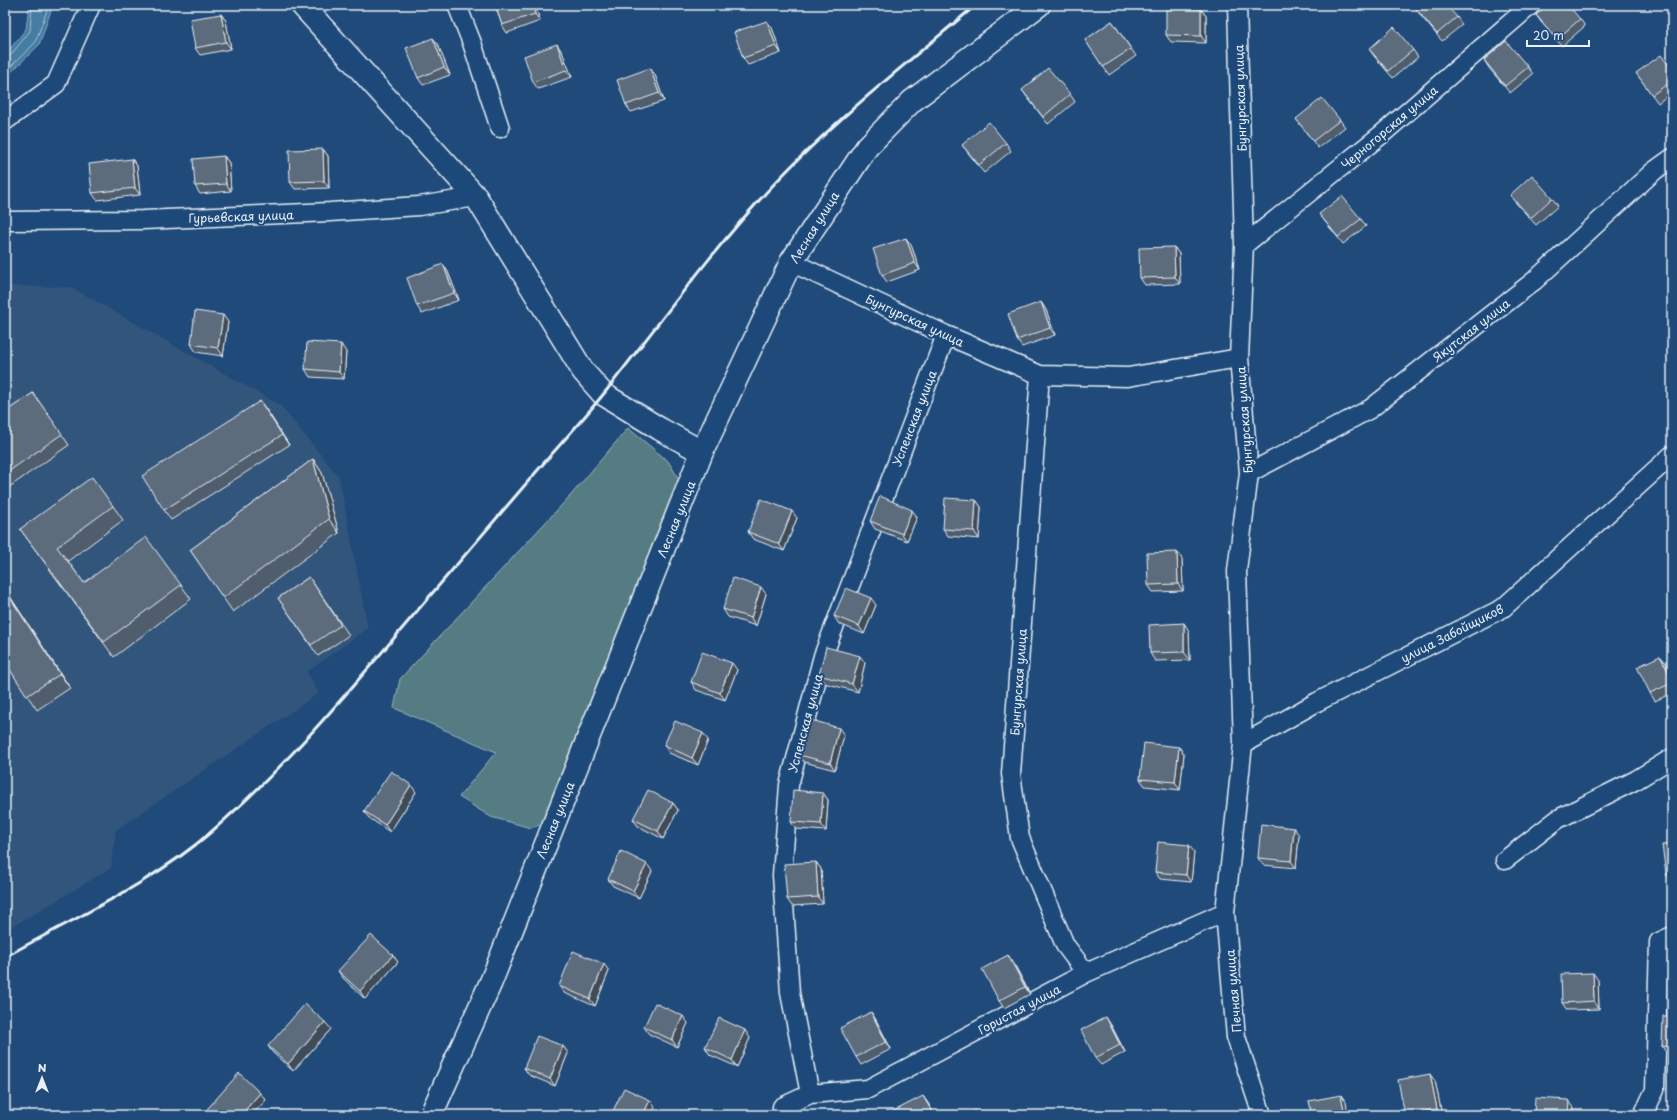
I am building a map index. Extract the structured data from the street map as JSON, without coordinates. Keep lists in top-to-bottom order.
{
  "streets": {
    "main road": ["Лесная улица"],
    "street": [
      "Бунгурская улица",
      "Черногорская улица",
      "Гурьевская улица",
      "Якутская улица",
      "Успенская улица",
      "улица Забойщиков",
      "Печная улица",
      "Гористая улица"
    ]
  },
  "crossings": [
    ["Бунгурская улица", "Черногорская улица"],
    ["Бунгурская улица", "Лесная улица"],
    ["Бунгурская улица", "Якутская улица"],
    ["Бунгурская улица", "Успенская улица"],
    ["Бунгурская улица", "улица Забойщиков"],
    ["Бунгурская улица", "Печная улица"],
    ["Бунгурская улица", "Гористая улица"],
    ["Успенская улица", "Гористая улица"],
    ["Печная улица", "Гористая улица"]
  ],
  "scale_bar": "20 m",
  "north": "top"
}
